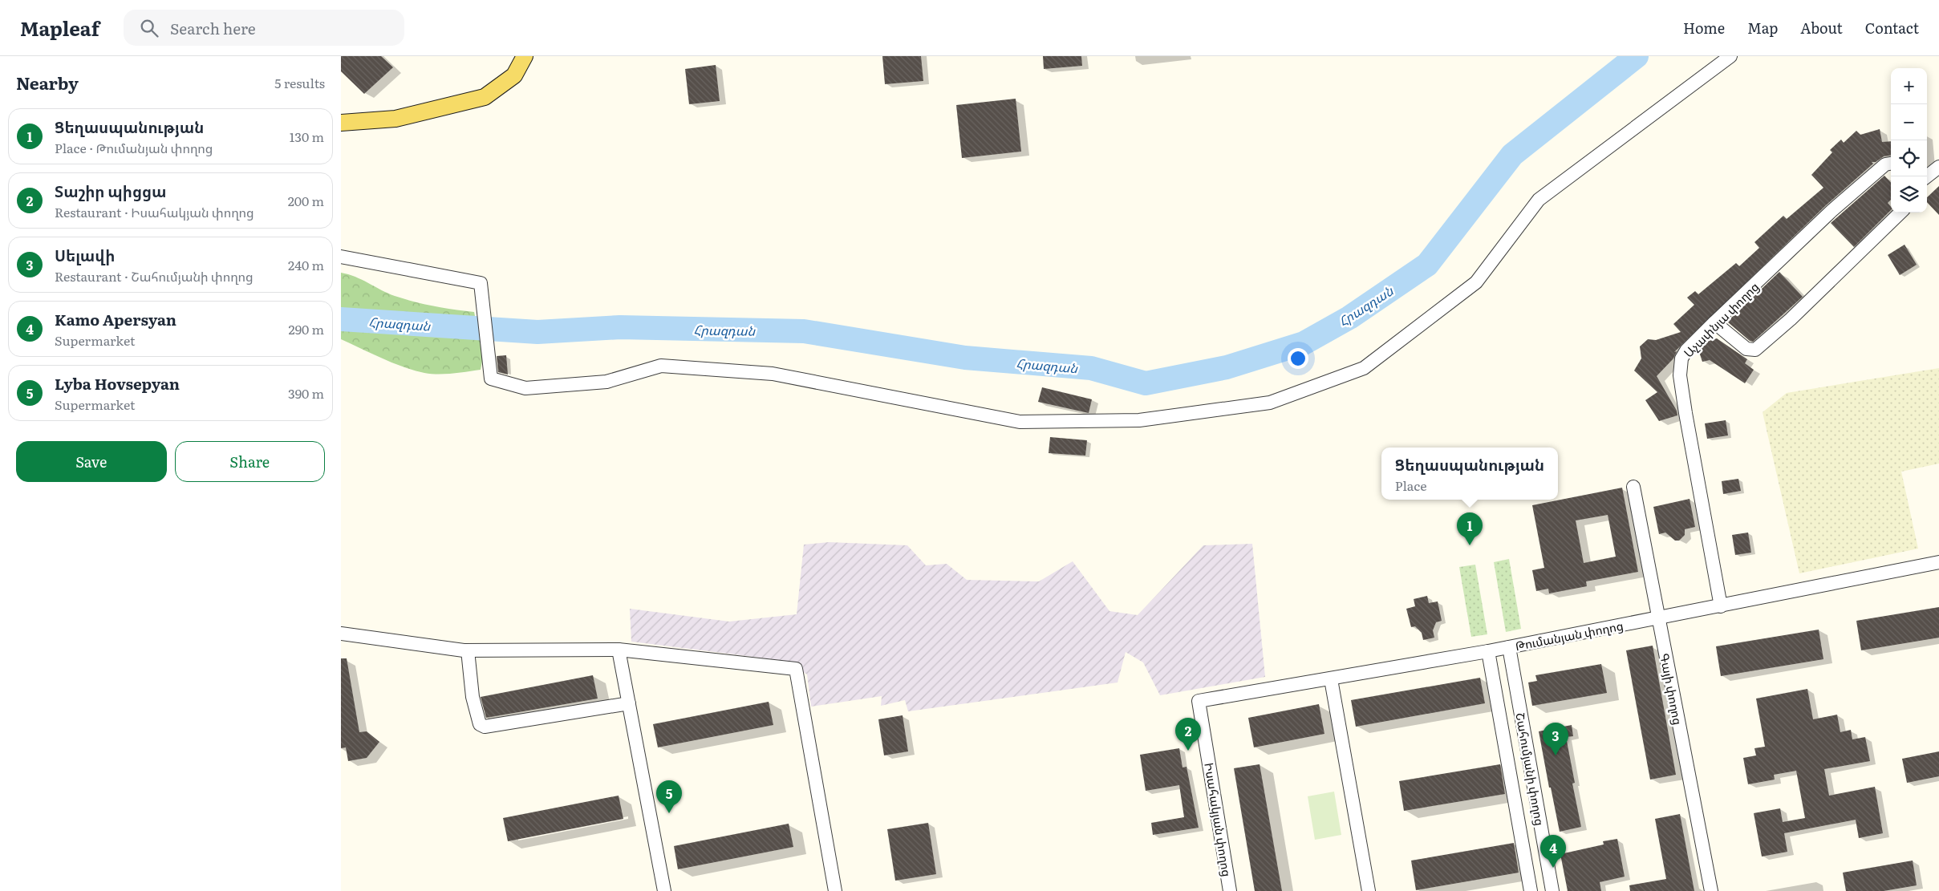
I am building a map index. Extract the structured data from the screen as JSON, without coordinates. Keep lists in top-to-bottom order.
{
  "streets": {
    "street": [
      "Աչափնյա փողոց",
      "Թումանյան փողոց",
      "Գայի փողոց",
      "Շահումյանի փողոց",
      "Իսահակյան փողոց"
    ]
  },
  "crossings": [
    ["Աչափնյա փողոց", "Թումանյան փողոց"],
    ["Թումանյան փողոց", "Գայի փողոց"],
    ["Թումանյան փողոց", "Շահումյանի փողոց"],
    ["Թումանյան փողոց", "Իսահակյան փողոց"]
  ],
  "water": ["Հրազդան"],
  "page": {
    "header": "Mapleaf",
    "search": "Search here",
    "nav": [
      "Home",
      "Map",
      "About",
      "Contact"
    ],
    "heading": ["Nearby", "5 results"],
    "map_buttons": ["+", "−"],
    "list": [
      {
        "mark": "1",
        "name": "Ցեղասպանության",
        "note": "Place · Թումանյան փողոց",
        "value": "130 m"
      },
      {
        "mark": "2",
        "name": "Տաշիր պիցցա",
        "note": "Restaurant · Իսահակյան փողոց",
        "value": "200 m"
      },
      {
        "mark": "3",
        "name": "Սելավի",
        "note": "Restaurant · Շահումյանի փողոց",
        "value": "240 m"
      },
      {
        "mark": "4",
        "name": "Kamo Apersyan",
        "note": "Supermarket",
        "value": "290 m"
      },
      {
        "mark": "5",
        "name": "Lyba Hovsepyan",
        "note": "Supermarket",
        "value": "390 m"
      }
    ],
    "buttons": ["Save", "Share"],
    "popup": ["Ցեղասպանության", "Place"],
    "pins": [
      "1",
      "2",
      "3",
      "5",
      "4"
    ]
  }
}
